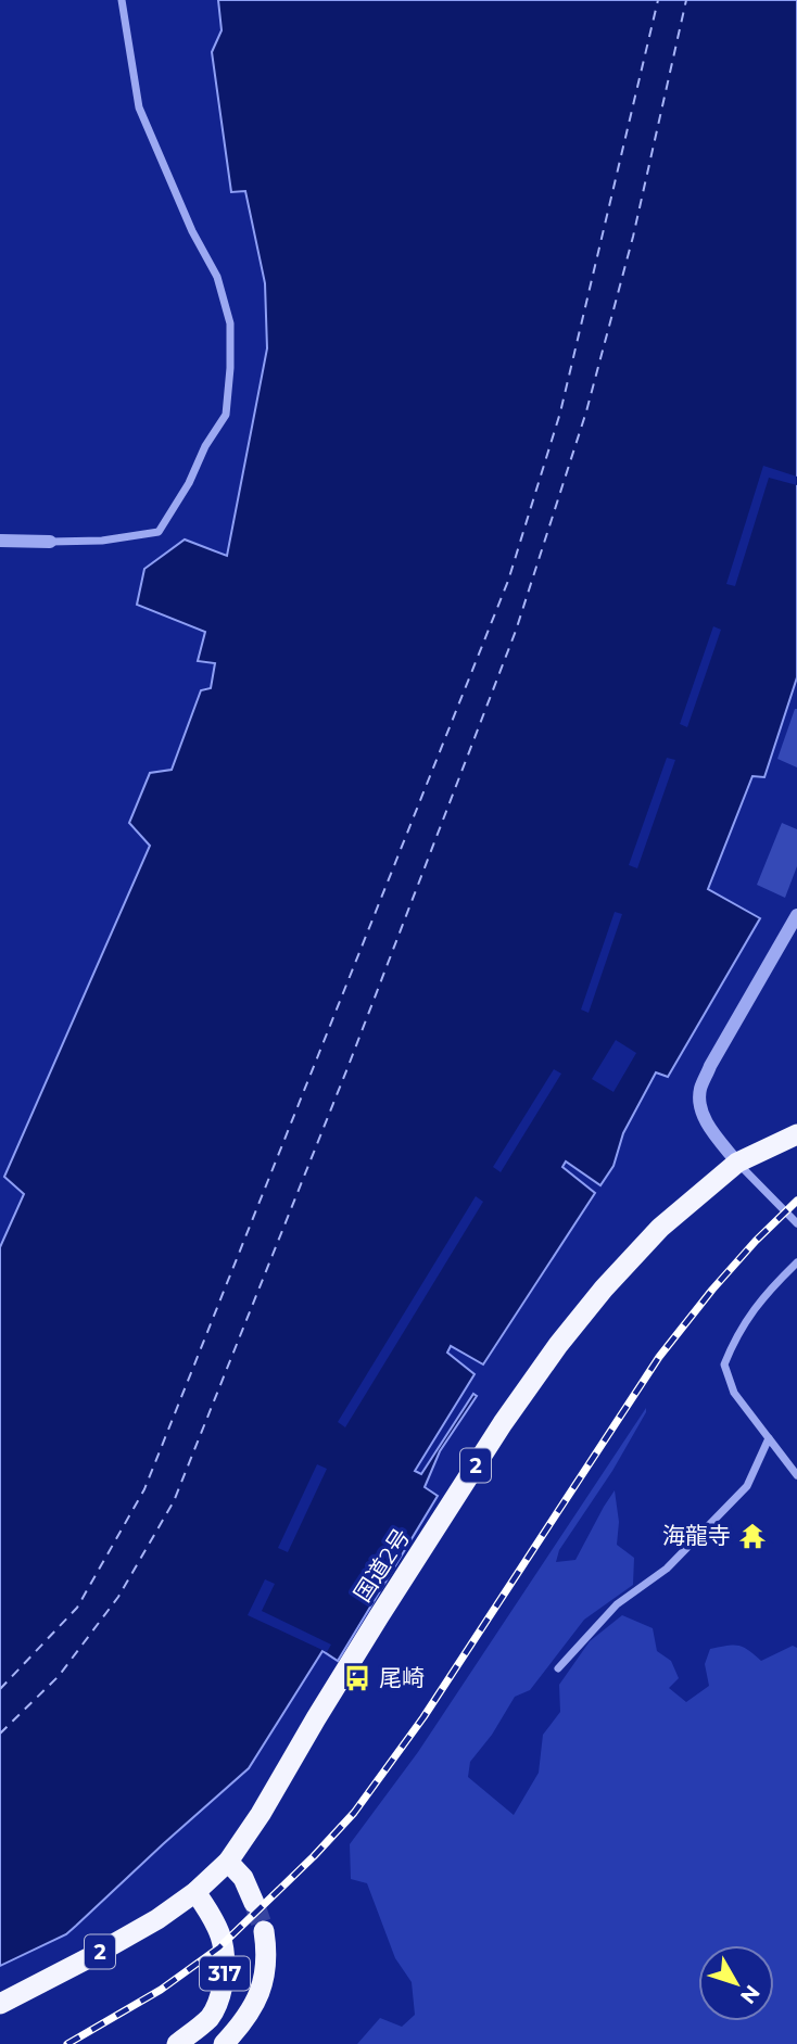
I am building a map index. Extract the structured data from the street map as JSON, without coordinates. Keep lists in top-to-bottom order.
{
  "streets": {
    "highway": ["2", "国道2号", "317"]
  },
  "crossings": [
    ["国道2号", "317"]
  ],
  "places": {
    "temple": ["海龍寺"],
    "bus stop": ["尾崎"]
  },
  "north": "bottom right"
}
